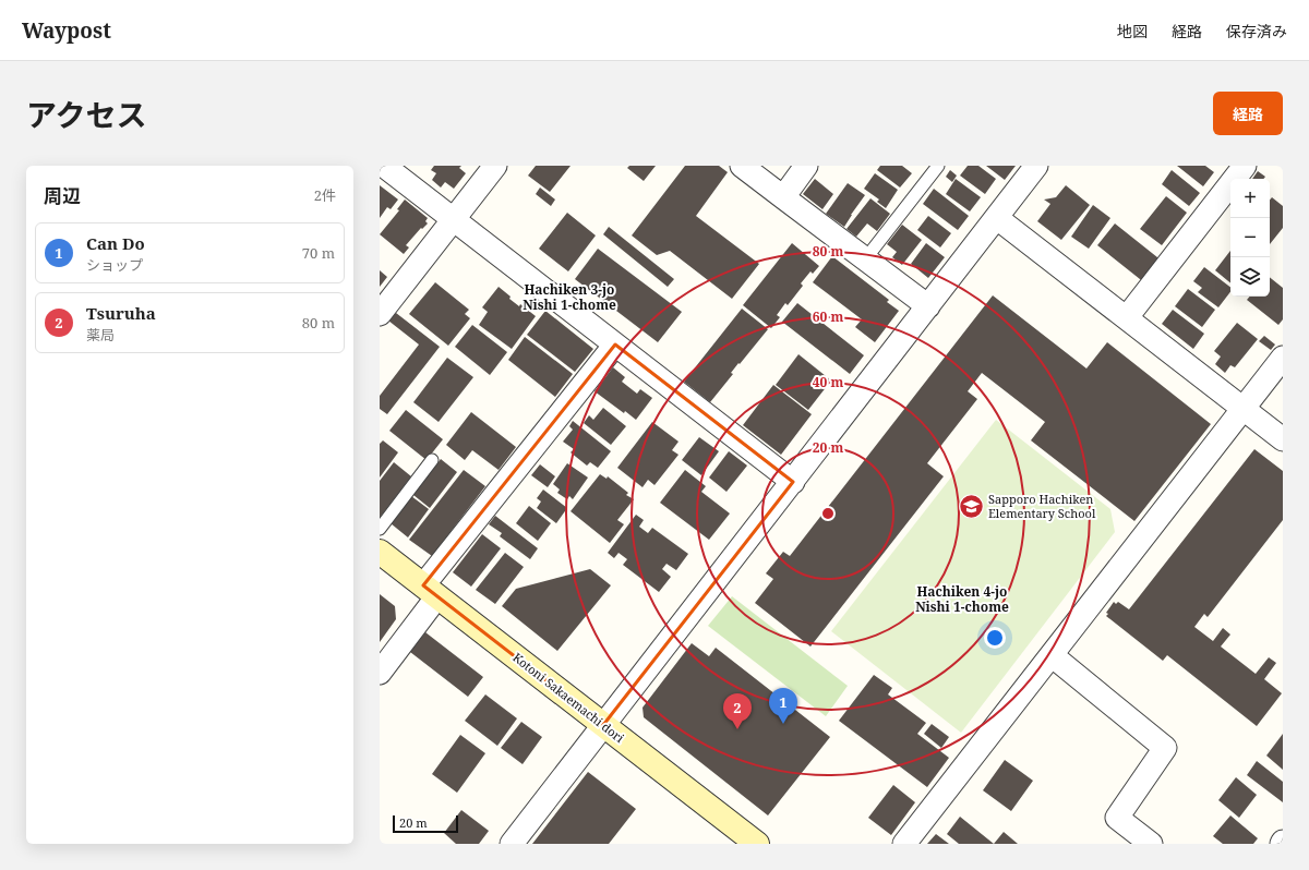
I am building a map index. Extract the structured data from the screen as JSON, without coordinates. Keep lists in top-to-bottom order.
{
  "streets": {
    "main road": ["Kotoni Sakaemachi dori"]
  },
  "districts": ["Hachiken 3-jo Nishi 1-chome", "Hachiken 4-jo Nishi 1-chome"],
  "places": {
    "school or university": ["Sapporo Hachiken Elementary School"]
  },
  "scale_bar": "20 m",
  "page": {
    "header": "Waypost",
    "nav": ["地図", "経路", "保存済み"],
    "title": "アクセス",
    "buttons": "経路",
    "heading": ["周辺", "2件"],
    "map_buttons": ["+", "−"],
    "list": [
      {
        "mark": "1",
        "name": "Can Do",
        "note": "ショップ",
        "value": "70 m"
      },
      {
        "mark": "2",
        "name": "Tsuruha",
        "note": "薬局",
        "value": "80 m"
      }
    ],
    "pins": ["1", "2"],
    "scale": "20 m"
  },
  "rings": [
    "80 m",
    "60 m",
    "40 m",
    "20 m"
  ]
}
